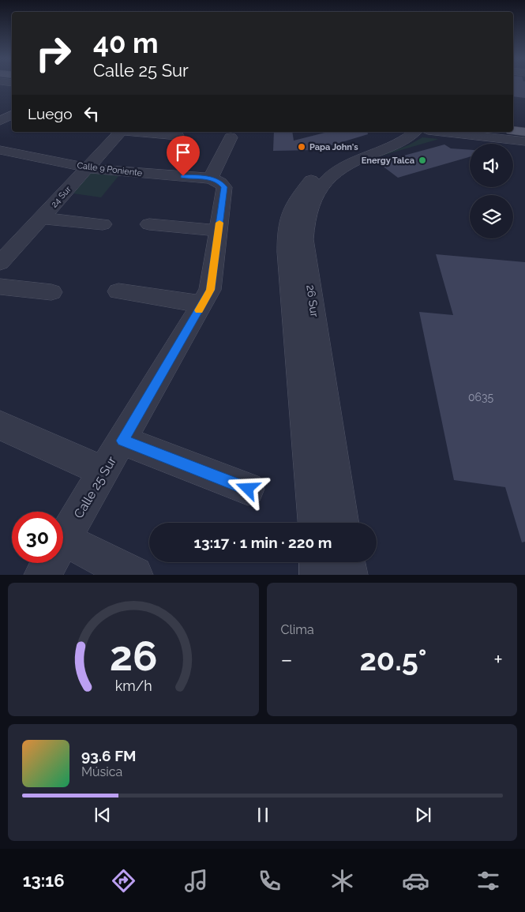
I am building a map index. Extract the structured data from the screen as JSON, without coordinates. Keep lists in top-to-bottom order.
{
  "streets": {
    "street": [
      "Calle 9 Poniente",
      "24 Sur",
      "26 Sur",
      "Calle 25 Sur"
    ]
  },
  "crossings": [
    ["Calle 9 Poniente", "24 Sur"],
    ["Calle 9 Poniente", "Calle 25 Sur"]
  ],
  "places": ["Papa John's", "Energy Talca"],
  "house_numbers": ["0635"],
  "page": {
    "turn": ["40 m", "Calle 25 Sur"],
    "then": "Luego",
    "limit": "30",
    "trip": "13:17 · 1 min · 220 m",
    "tile": "Clima",
    "heat": ["−", "20.5°", "+"],
    "song": ["93.6 FM", "Música"],
    "tabs": "13:16",
    "gauge": ["26", "km/h"]
  }
}
